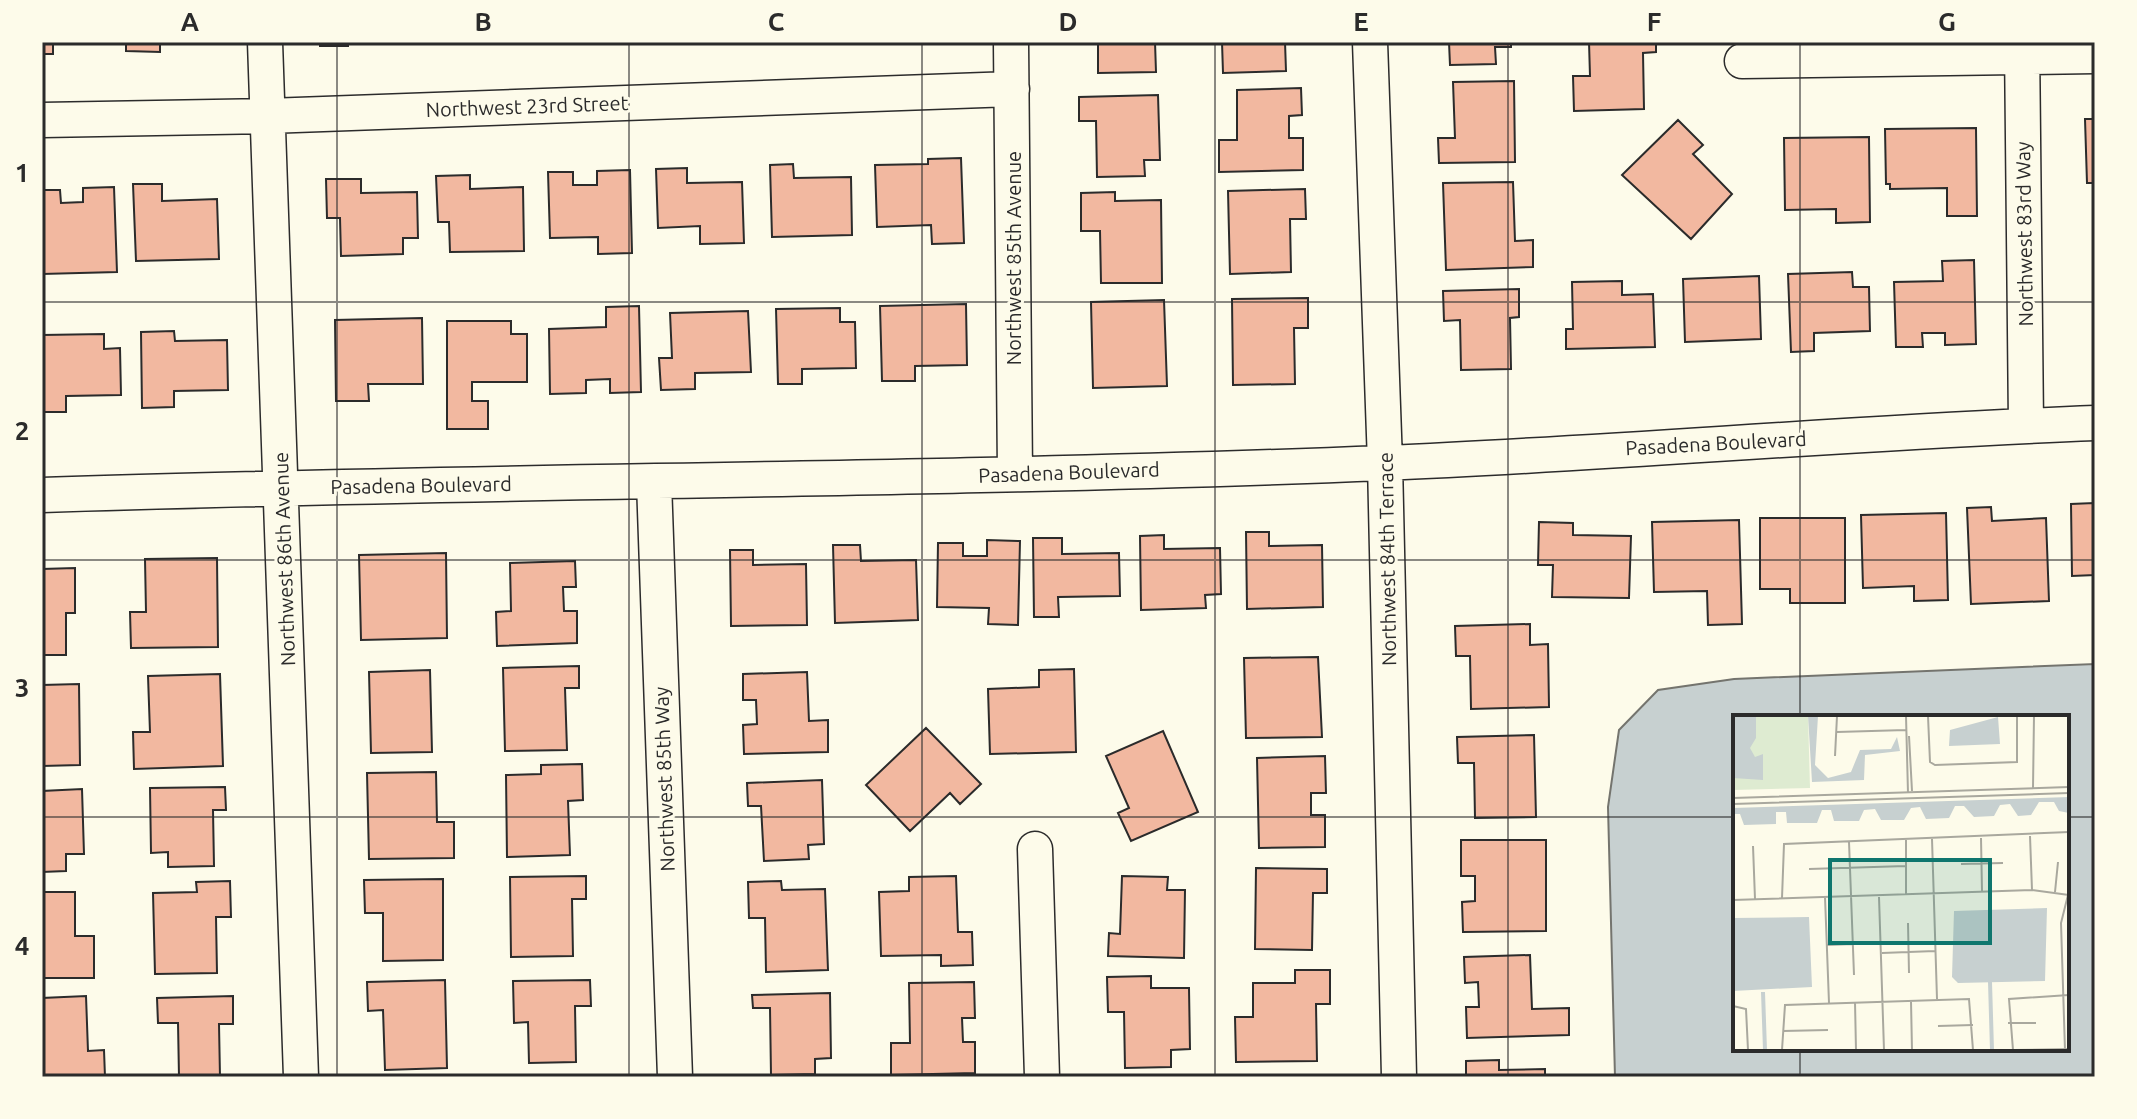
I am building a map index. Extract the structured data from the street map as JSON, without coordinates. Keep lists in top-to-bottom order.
{
  "streets": {
    "street": [
      "Northwest 23rd Street",
      "Northwest 83rd Way",
      "Northwest 85th Avenue",
      "Pasadena Boulevard",
      "Northwest 86th Avenue",
      "Northwest 84th Terrace",
      "Northwest 85th Way"
    ]
  },
  "crossings": [
    ["Northwest 23rd Street", "Northwest 85th Avenue"],
    ["Northwest 23rd Street", "Northwest 86th Avenue"],
    ["Northwest 83rd Way", "Pasadena Boulevard"],
    ["Northwest 85th Avenue", "Pasadena Boulevard"],
    ["Pasadena Boulevard", "Northwest 86th Avenue"],
    ["Pasadena Boulevard", "Northwest 84th Terrace"],
    ["Pasadena Boulevard", "Northwest 85th Way"]
  ],
  "grid": {
    "columns": [
      "A",
      "B",
      "C",
      "D",
      "E",
      "F",
      "G"
    ],
    "rows": [
      "1",
      "2",
      "3",
      "4"
    ]
  }
}
